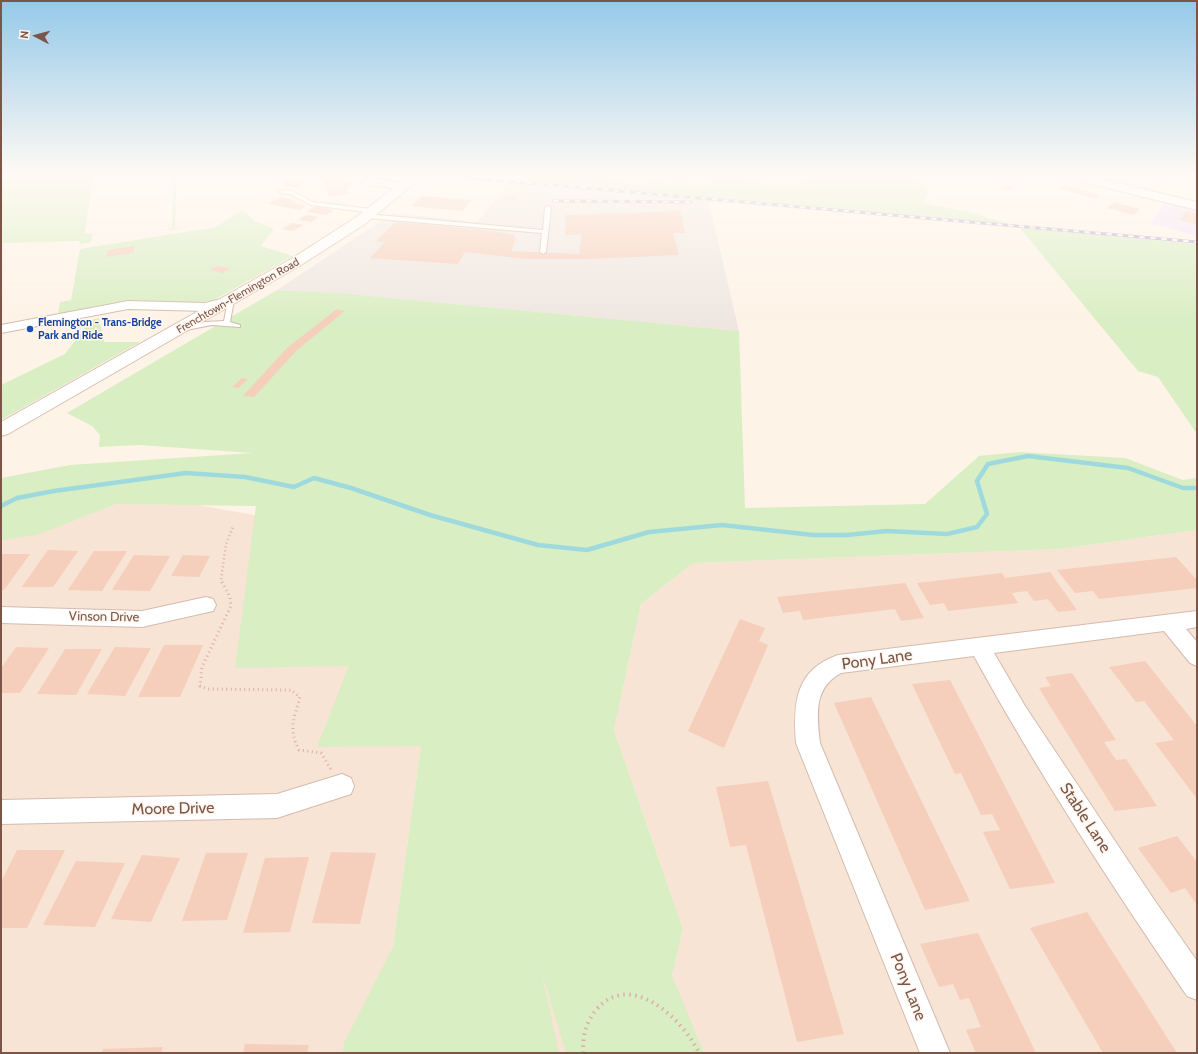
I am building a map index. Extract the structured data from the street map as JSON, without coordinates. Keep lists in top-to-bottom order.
{
  "streets": {
    "main road": ["Frenchtown-Flemington Road"],
    "street": [
      "Vinson Drive",
      "Pony Lane",
      "Moore Drive",
      "Stable Lane"
    ]
  },
  "crossings": [
    ["Pony Lane", "Stable Lane"]
  ],
  "places": ["Flemington - Trans-Bridge Park and Ride"],
  "north": "left"
}
